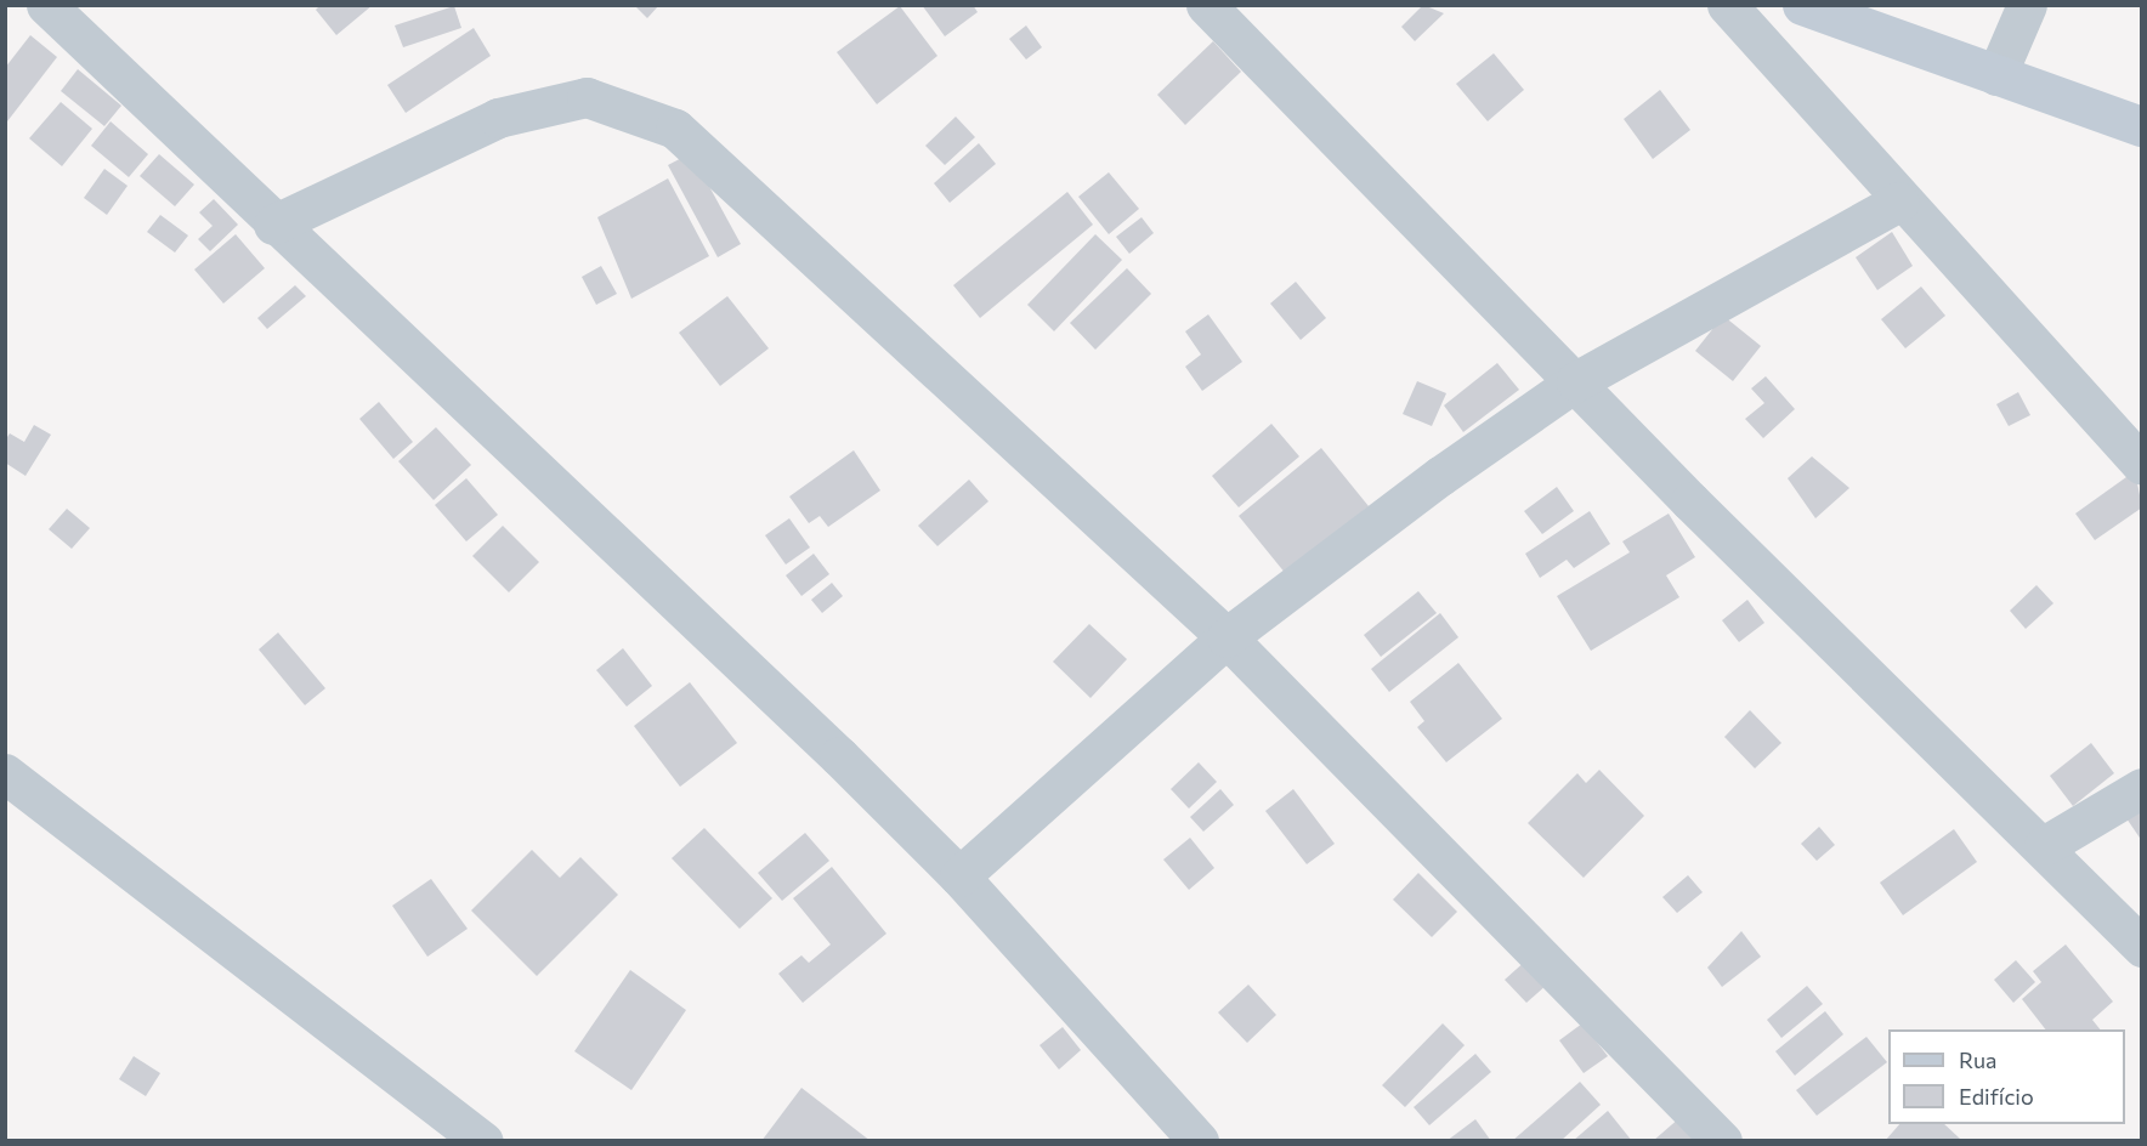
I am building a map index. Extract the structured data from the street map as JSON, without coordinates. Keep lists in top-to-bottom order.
{
  "legend": ["Rua", "Edifício"]
}
